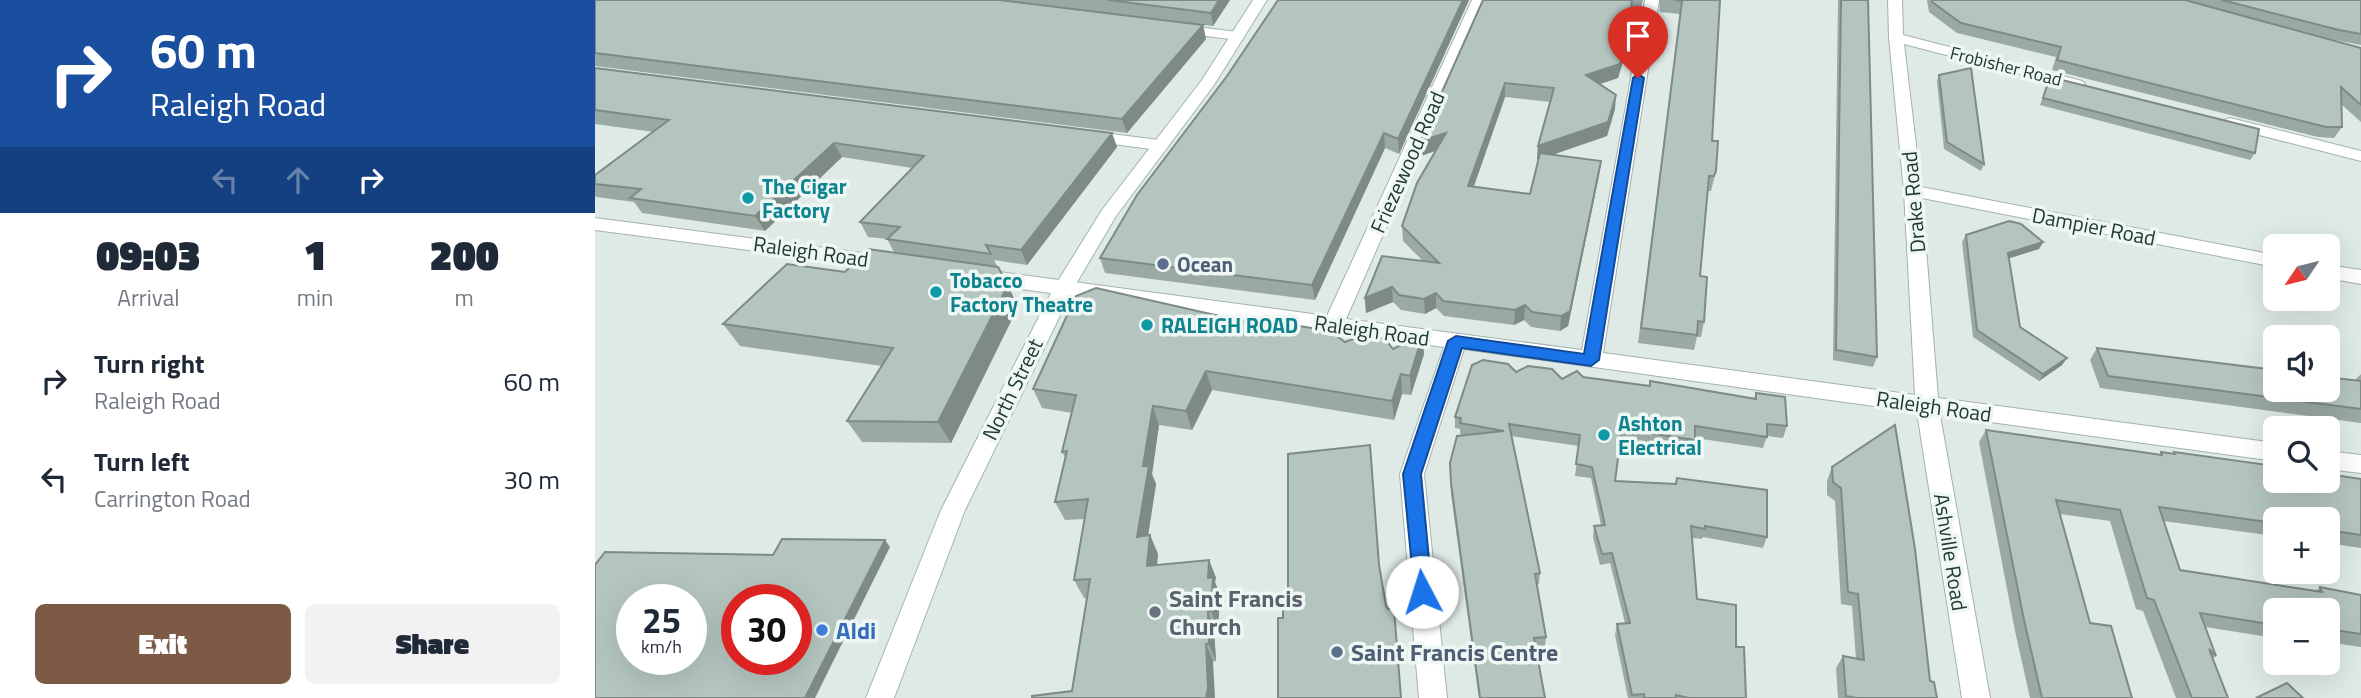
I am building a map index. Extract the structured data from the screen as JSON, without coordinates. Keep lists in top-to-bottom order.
{
  "streets": {
    "street": [
      "Frobisher Road",
      "Friezewood Road",
      "Drake Road",
      "Dampier Road",
      "Raleigh Road",
      "North Street",
      "Ashville Road"
    ]
  },
  "crossings": [
    ["Frobisher Road", "Drake Road"],
    ["Friezewood Road", "Raleigh Road"],
    ["Drake Road", "Dampier Road"],
    ["Drake Road", "Raleigh Road"],
    ["Drake Road", "Ashville Road"],
    ["Raleigh Road", "North Street"],
    ["Raleigh Road", "Ashville Road"]
  ],
  "places": [
    "The Cigar Factory",
    "Ocean",
    "Tobacco Factory Theatre",
    "RALEIGH ROAD",
    "Ashton Electrical",
    "Saint Francis Church",
    "Aldi",
    "Saint Francis Centre"
  ],
  "north": "bottom left",
  "page": {
    "turn": ["60 m", "Raleigh Road"],
    "eta": [
      "09:03",
      "Arrival",
      "1",
      "min",
      "200",
      "m"
    ],
    "map_buttons": ["+", "−"],
    "list": [
      {
        "name": "Turn right",
        "note": "Raleigh Road",
        "value": "60 m"
      },
      {
        "name": "Turn left",
        "note": "Carrington Road",
        "value": "30 m"
      }
    ],
    "speed": "25 km/h",
    "limit": "30",
    "buttons": ["Exit", "Share"]
  }
}
